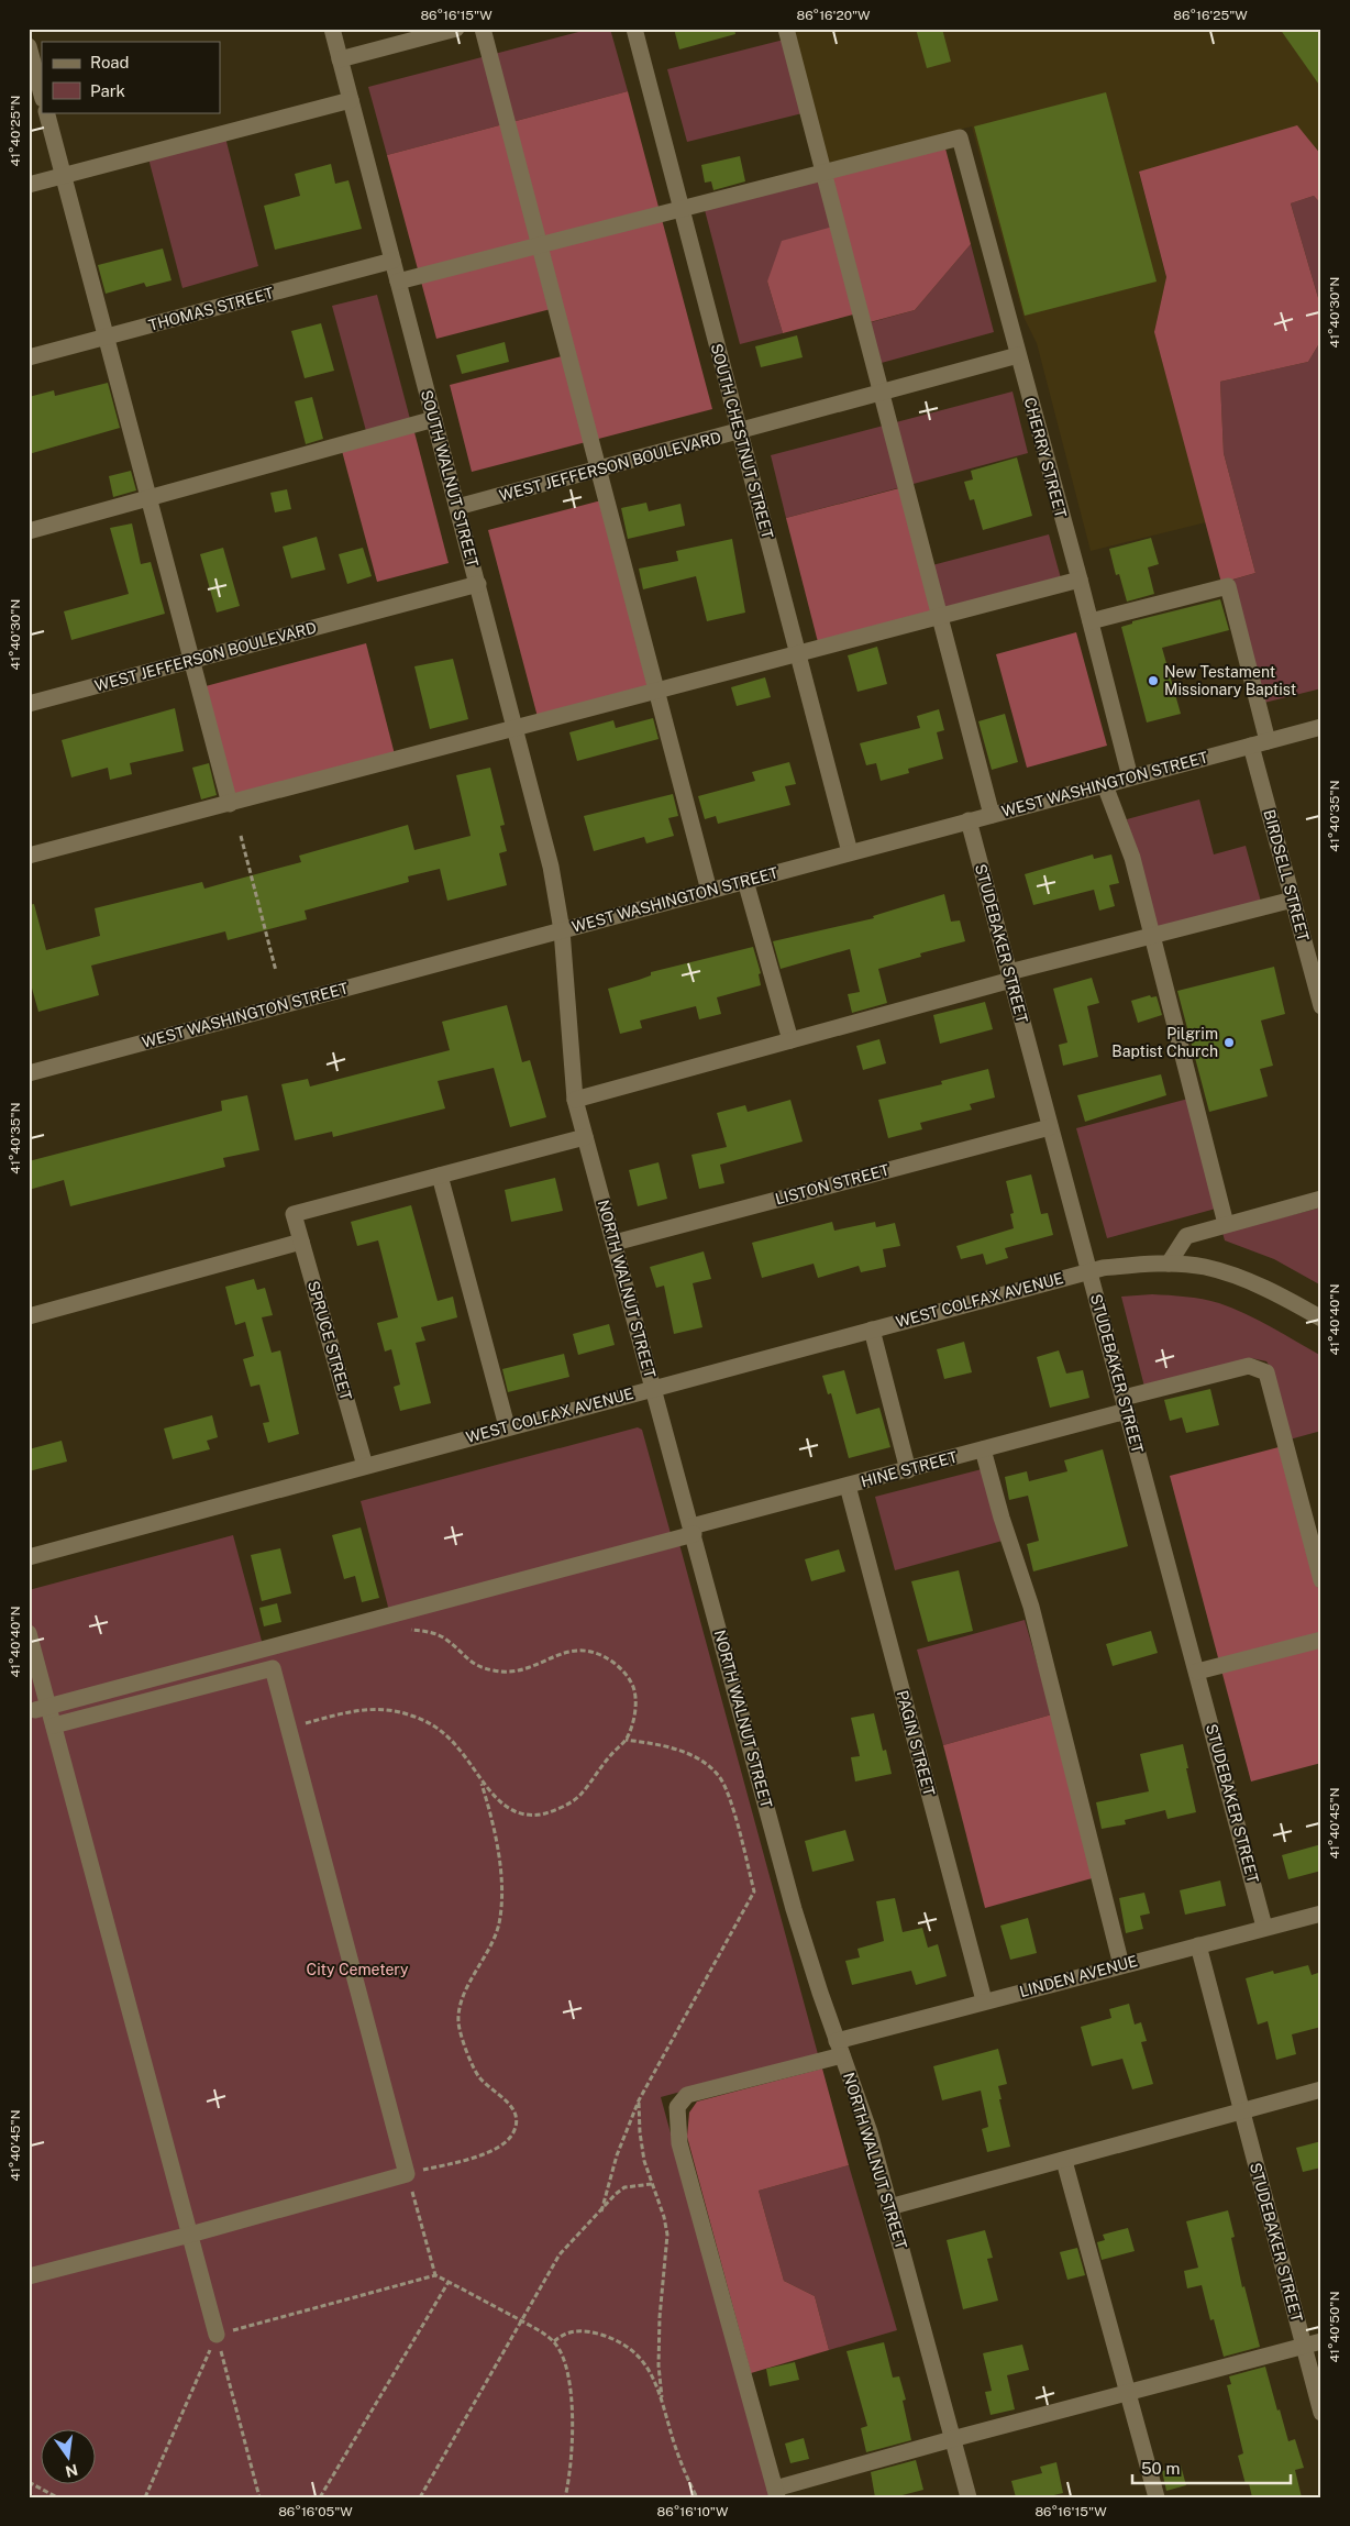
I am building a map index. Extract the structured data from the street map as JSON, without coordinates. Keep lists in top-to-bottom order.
{
  "streets": {
    "street": [
      "THOMAS STREET",
      "SOUTH CHESTNUT STREET",
      "CHERRY STREET",
      "WEST JEFFERSON BOULEVARD",
      "SOUTH WALNUT STREET",
      "WEST WASHINGTON STREET",
      "BIRDSELL STREET",
      "STUDEBAKER STREET",
      "LISTON STREET",
      "NORTH WALNUT STREET",
      "WEST COLFAX AVENUE",
      "SPRUCE STREET",
      "HINE STREET",
      "PAGIN STREET",
      "LINDEN AVENUE"
    ]
  },
  "crossings": [
    ["THOMAS STREET", "SOUTH WALNUT STREET"],
    ["SOUTH CHESTNUT STREET", "WEST JEFFERSON BOULEVARD"],
    ["SOUTH CHESTNUT STREET", "WEST WASHINGTON STREET"],
    ["CHERRY STREET", "WEST JEFFERSON BOULEVARD"],
    ["CHERRY STREET", "WEST WASHINGTON STREET"],
    ["CHERRY STREET", "BIRDSELL STREET"],
    ["WEST JEFFERSON BOULEVARD", "SOUTH WALNUT STREET"],
    ["SOUTH WALNUT STREET", "WEST WASHINGTON STREET"],
    ["SOUTH WALNUT STREET", "NORTH WALNUT STREET"],
    ["WEST WASHINGTON STREET", "BIRDSELL STREET"],
    ["WEST WASHINGTON STREET", "STUDEBAKER STREET"],
    ["WEST WASHINGTON STREET", "NORTH WALNUT STREET"],
    ["STUDEBAKER STREET", "LISTON STREET"],
    ["STUDEBAKER STREET", "WEST COLFAX AVENUE"],
    ["STUDEBAKER STREET", "HINE STREET"],
    ["STUDEBAKER STREET", "LINDEN AVENUE"],
    ["LISTON STREET", "NORTH WALNUT STREET"],
    ["NORTH WALNUT STREET", "WEST COLFAX AVENUE"],
    ["NORTH WALNUT STREET", "HINE STREET"],
    ["NORTH WALNUT STREET", "LINDEN AVENUE"],
    ["WEST COLFAX AVENUE", "SPRUCE STREET"],
    ["HINE STREET", "PAGIN STREET"],
    ["PAGIN STREET", "LINDEN AVENUE"]
  ],
  "parks": ["City Cemetery"],
  "places": ["New Testament Missionary Baptist", "Pilgrim Baptist Church"],
  "legend": ["Road", "Park"],
  "scale_bar": "50 m",
  "north": "bottom",
  "coordinates": [
    "86°16'15\"W",
    "86°16'20\"W",
    "86°16'25\"W",
    "41°40'25\"N",
    "41°40'30\"N",
    "41°40'35\"N",
    "41°40'40\"N",
    "41°40'45\"N",
    "41°40'50\"N",
    "86°16'05\"W",
    "86°16'10\"W"
  ]
}
